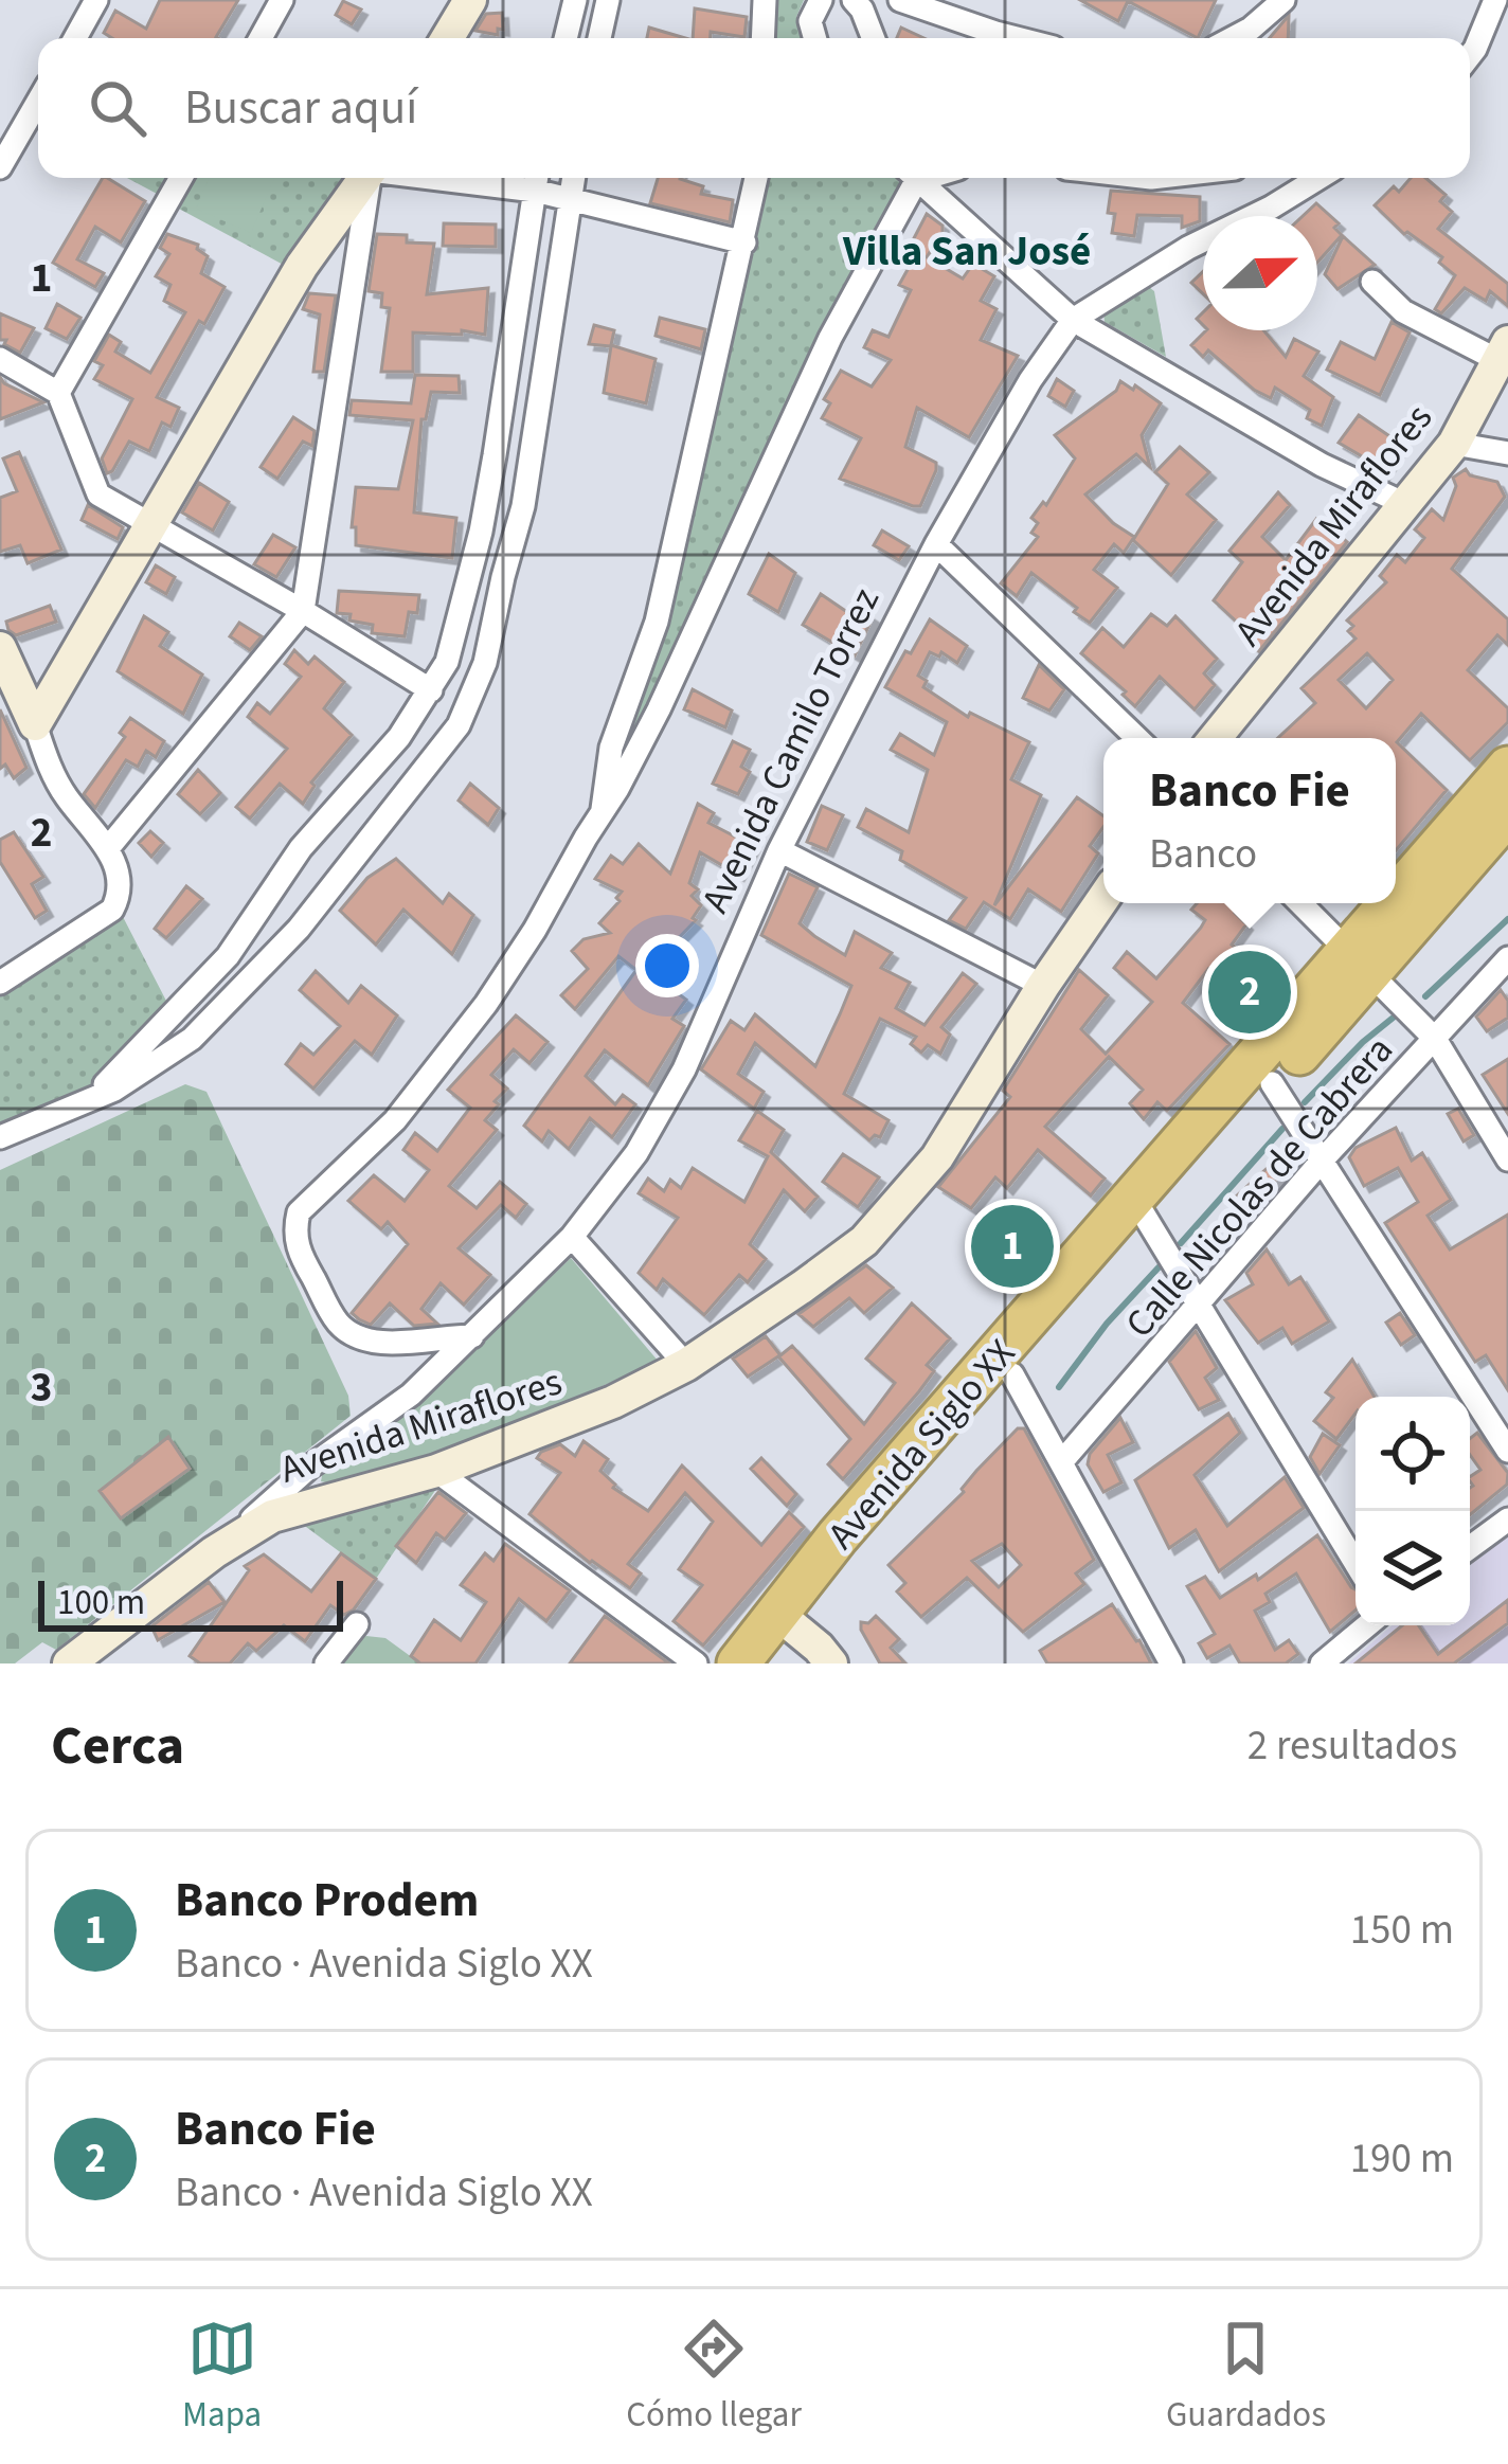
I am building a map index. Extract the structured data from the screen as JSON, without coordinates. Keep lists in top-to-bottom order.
{
  "streets": {
    "highway": ["Avenida Siglo XX"],
    "street": ["Avenida Miraflores", "Avenida Camilo Torrez", "Calle Nicolas de Cabrera"]
  },
  "crossings": [
    ["Avenida Miraflores", "Avenida Camilo Torrez"]
  ],
  "districts": ["Villa San José"],
  "scale_bar": "100 m",
  "north": "right",
  "page": {
    "search": "Buscar aquí",
    "popup": ["Banco Fie", "Banco"],
    "pins": ["2", "1"],
    "scale": "100 m",
    "heading": ["Cerca", "2 resultados"],
    "list": [
      {
        "mark": "1",
        "name": "Banco Prodem",
        "note": "Banco · Avenida Siglo XX",
        "value": "150 m"
      },
      {
        "mark": "2",
        "name": "Banco Fie",
        "note": "Banco · Avenida Siglo XX",
        "value": "190 m"
      }
    ],
    "nav": ["Mapa", "Cómo llegar", "Guardados"]
  },
  "grid": {
    "rows": ["1", "2", "3"]
  }
}
